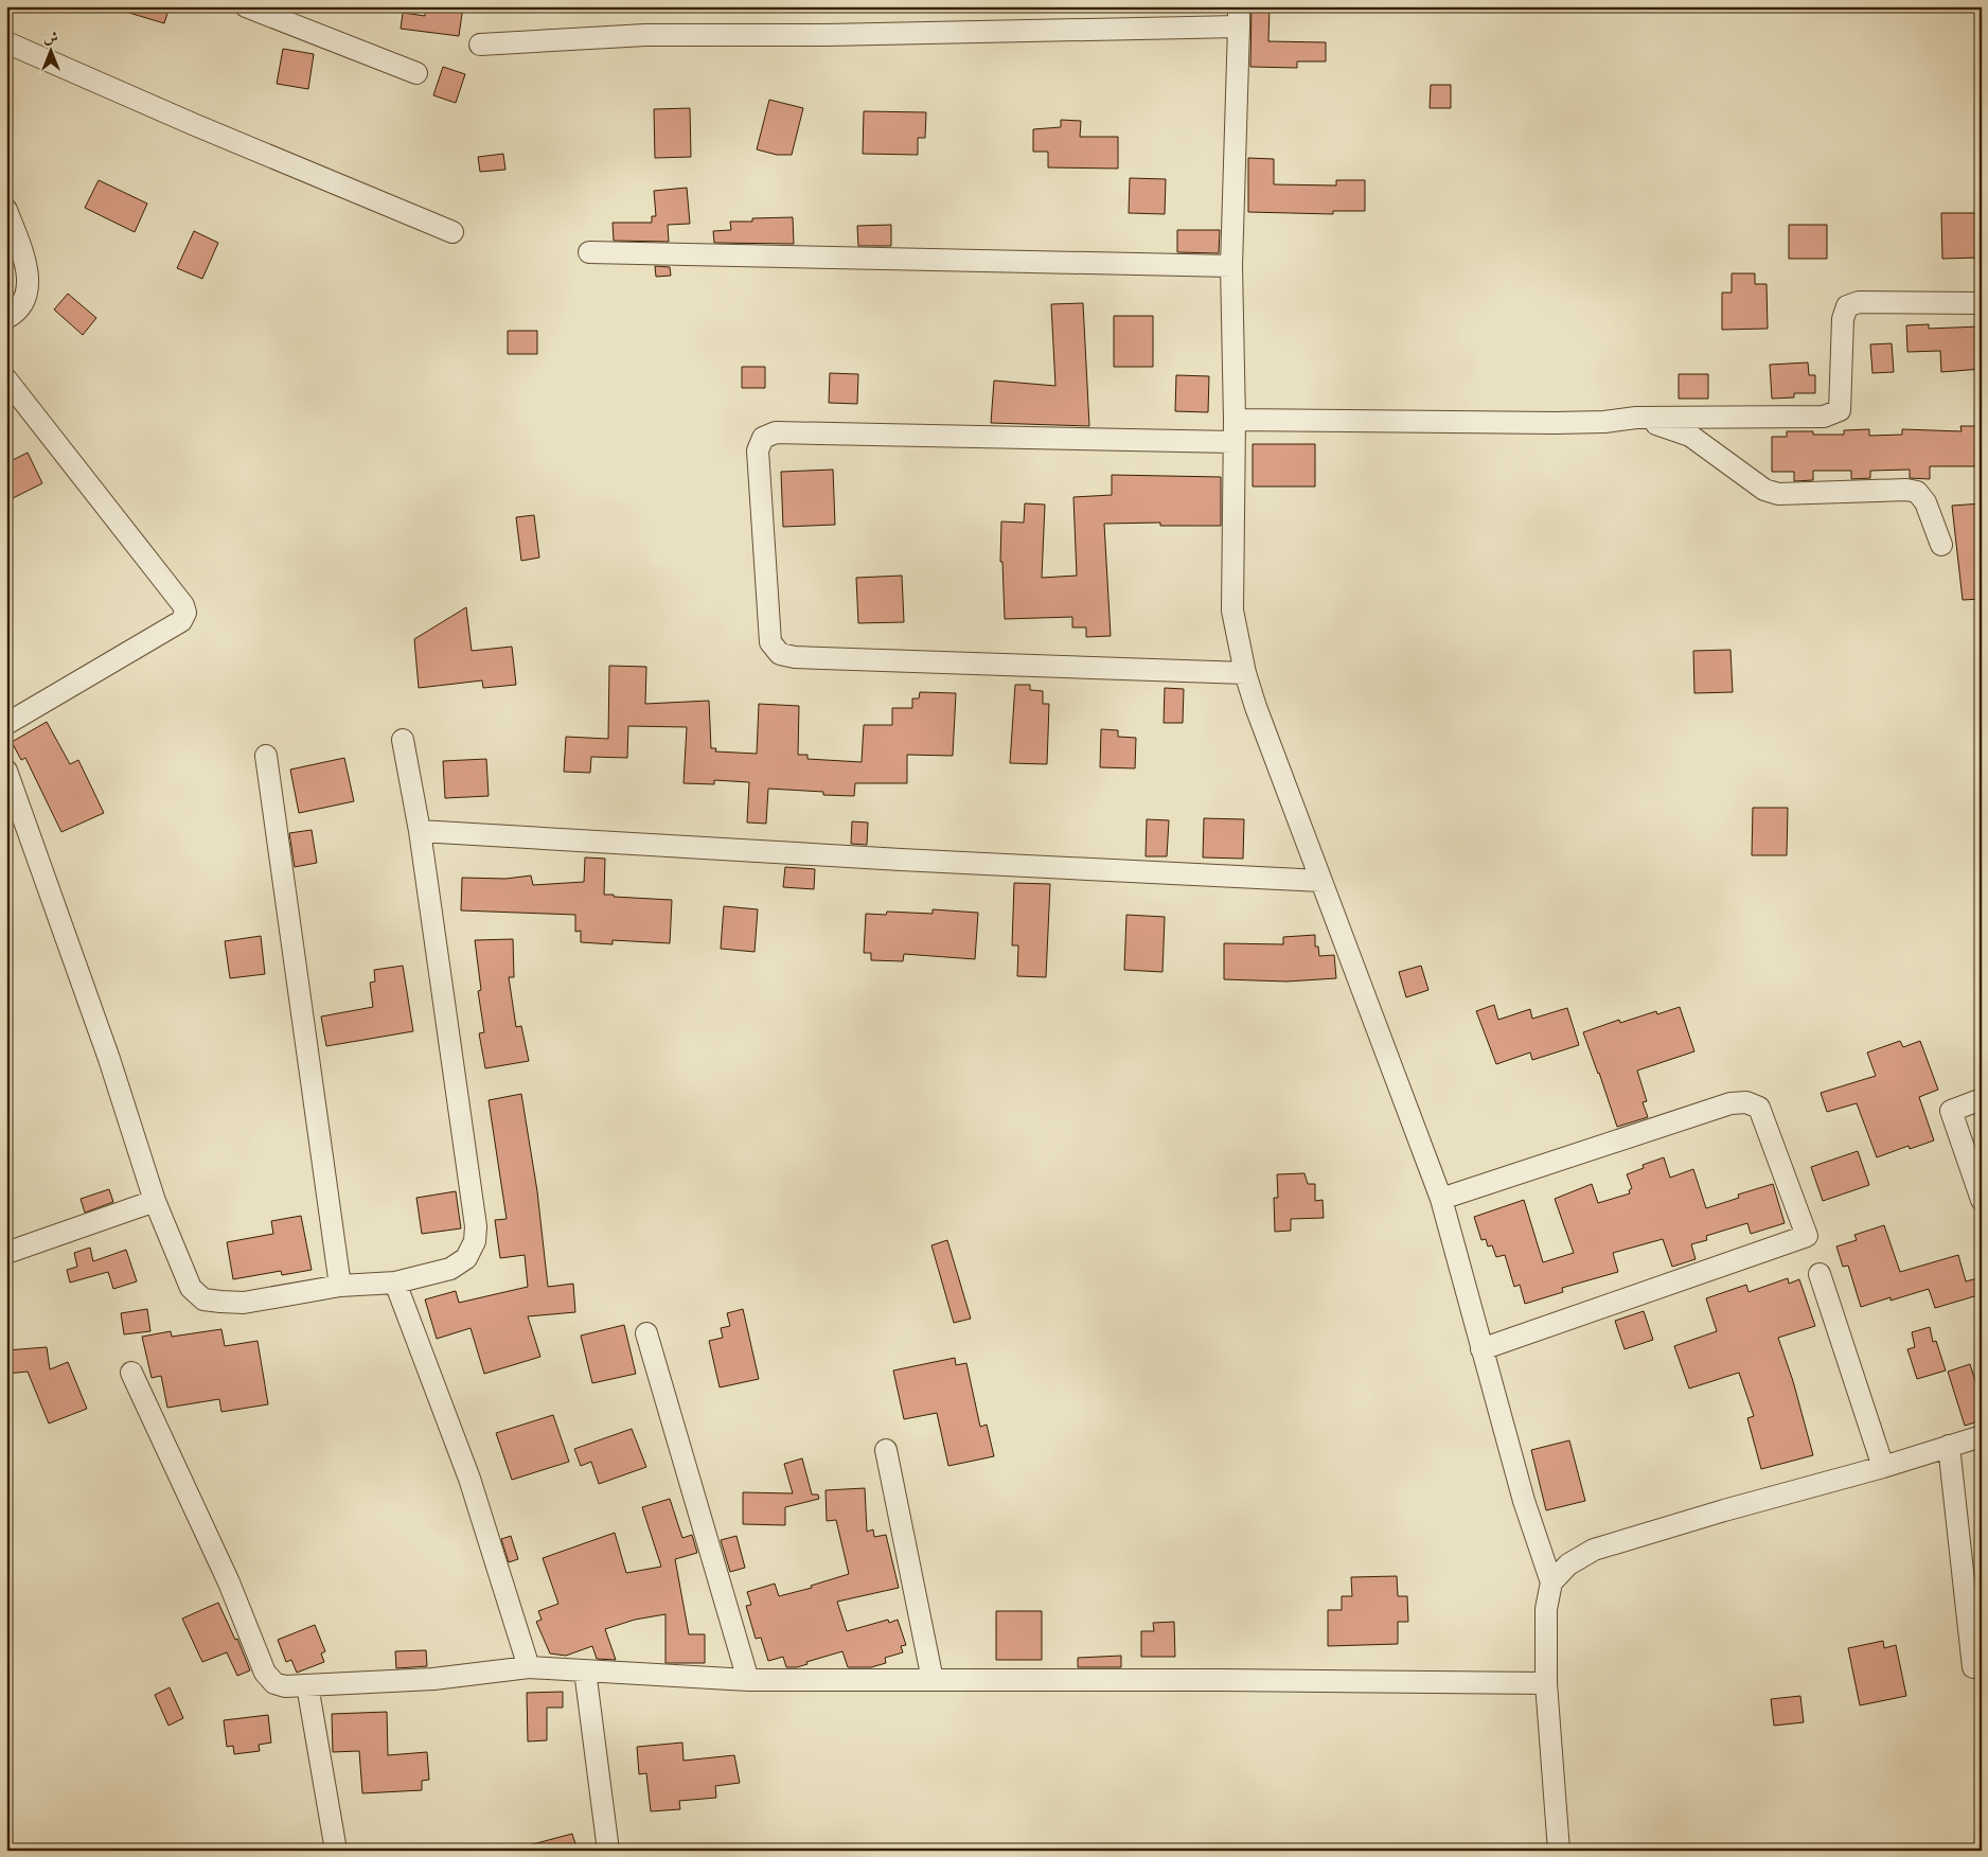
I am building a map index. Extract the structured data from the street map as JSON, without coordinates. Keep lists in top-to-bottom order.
{
  "north": "top"
}
